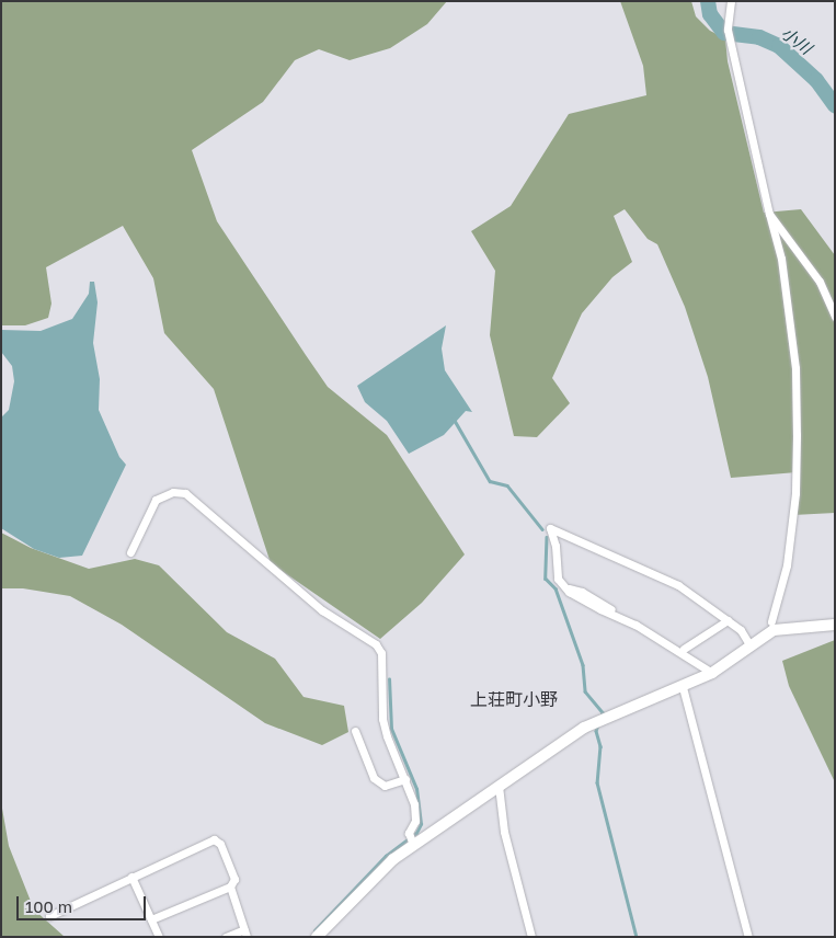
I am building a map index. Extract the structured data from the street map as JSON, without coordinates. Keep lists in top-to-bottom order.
{
  "districts": ["上荘町小野"],
  "water": ["小川"],
  "scale_bar": "100 m"
}
